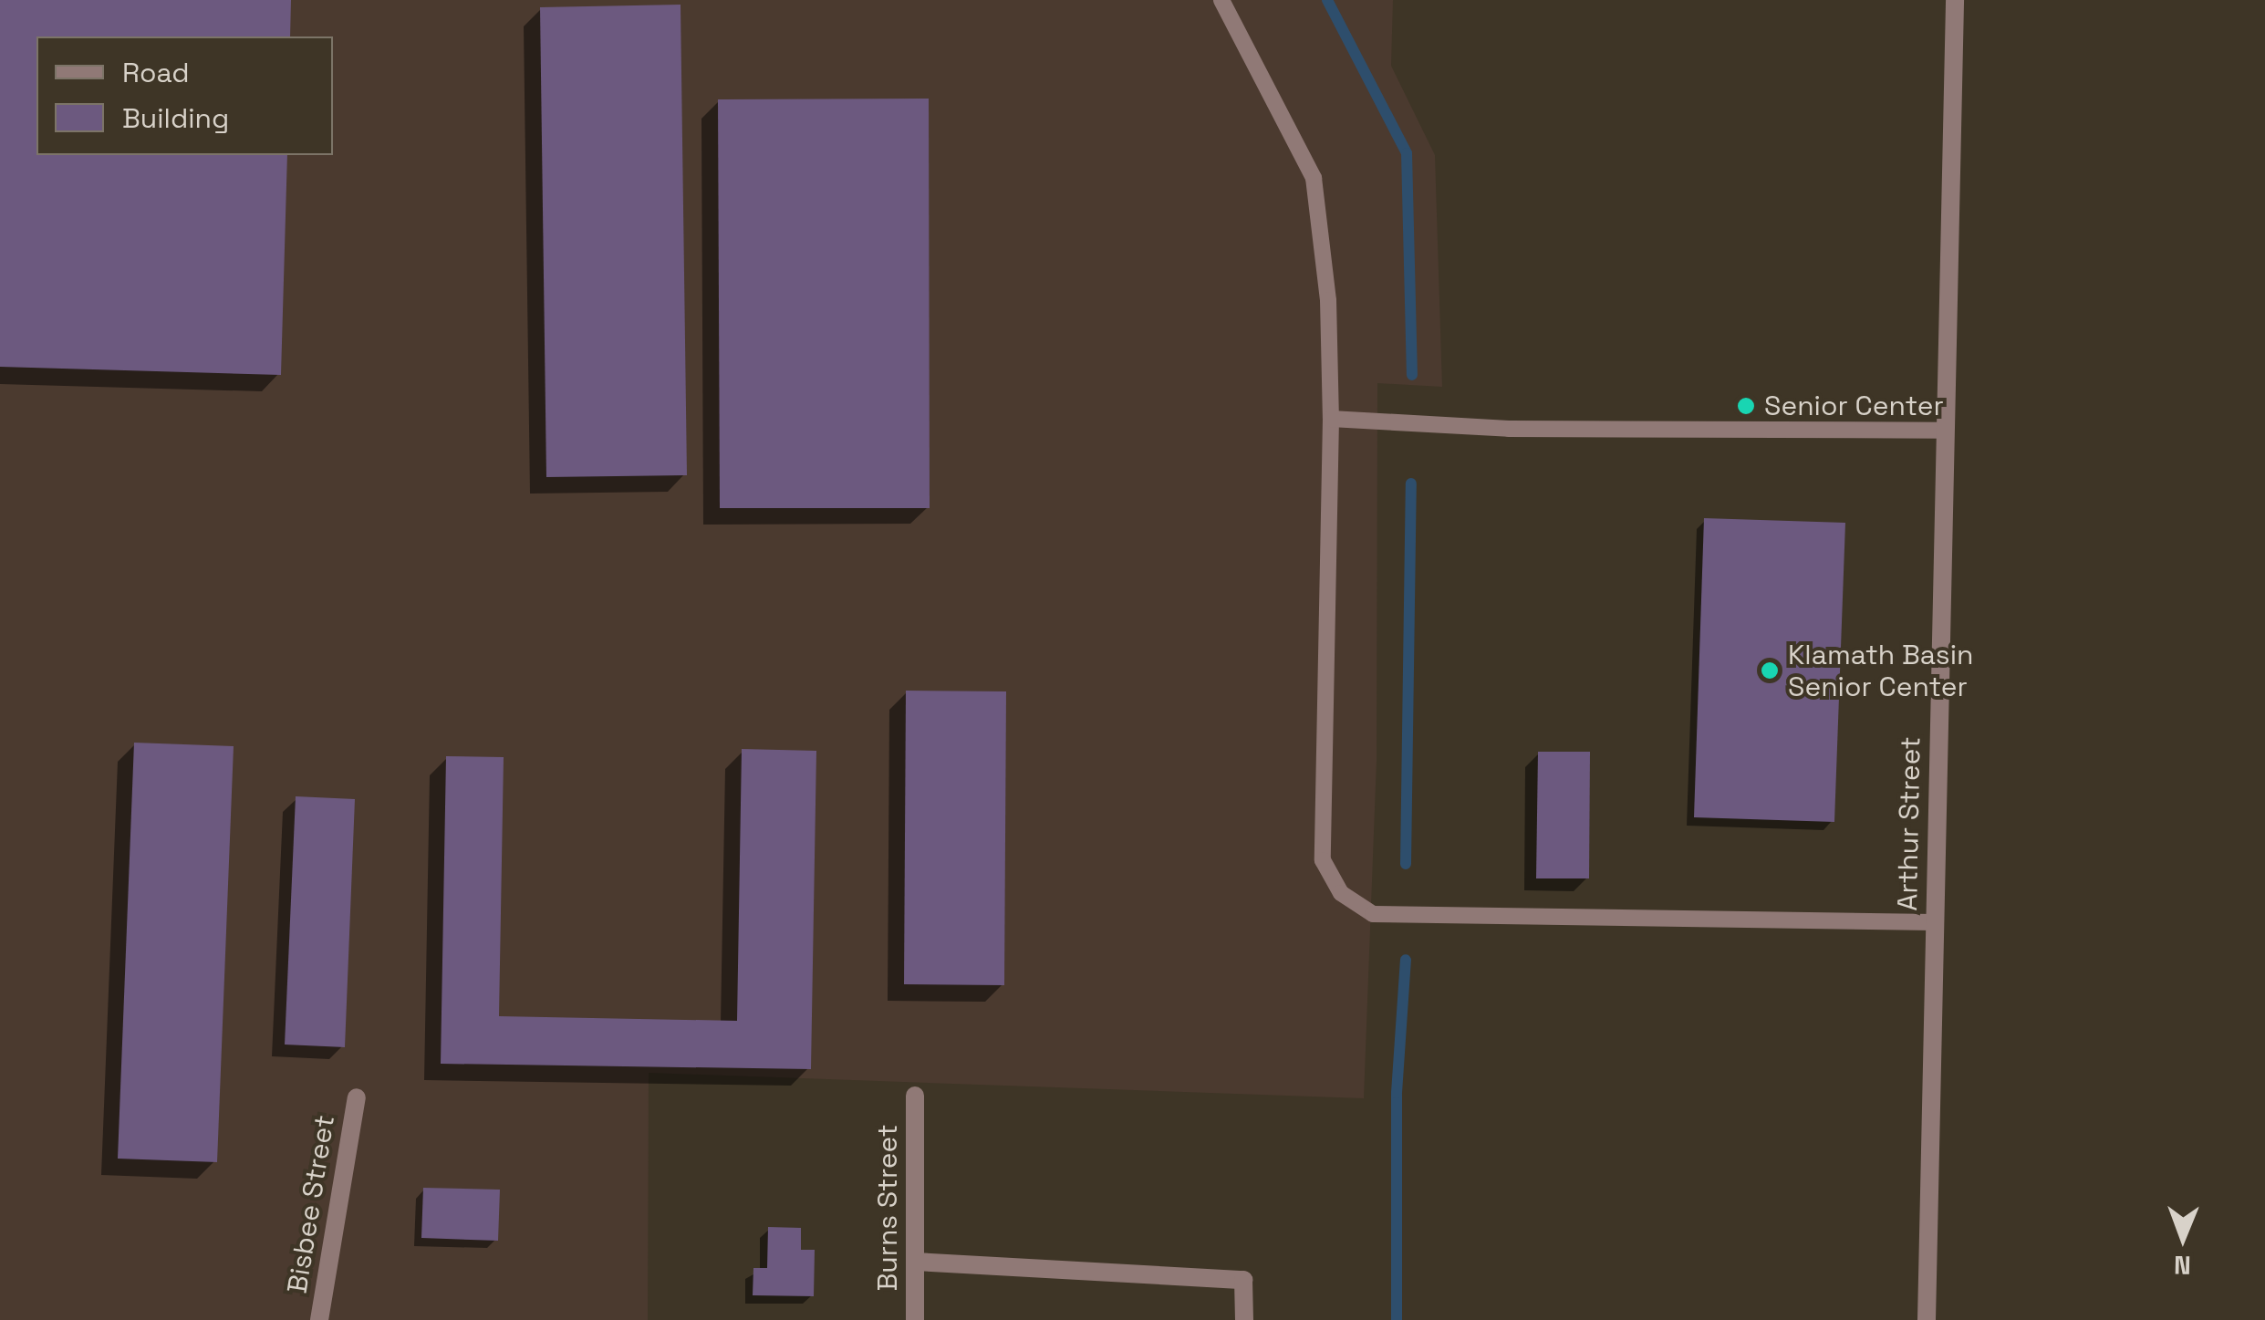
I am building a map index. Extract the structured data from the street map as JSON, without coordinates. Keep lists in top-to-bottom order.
{
  "streets": {
    "street": ["Arthur Street", "Bisbee Street", "Burns Street"]
  },
  "places": ["Senior Center", "Klamath Basin Senior Center"],
  "legend": ["Road", "Building"],
  "north": "bottom"
}
